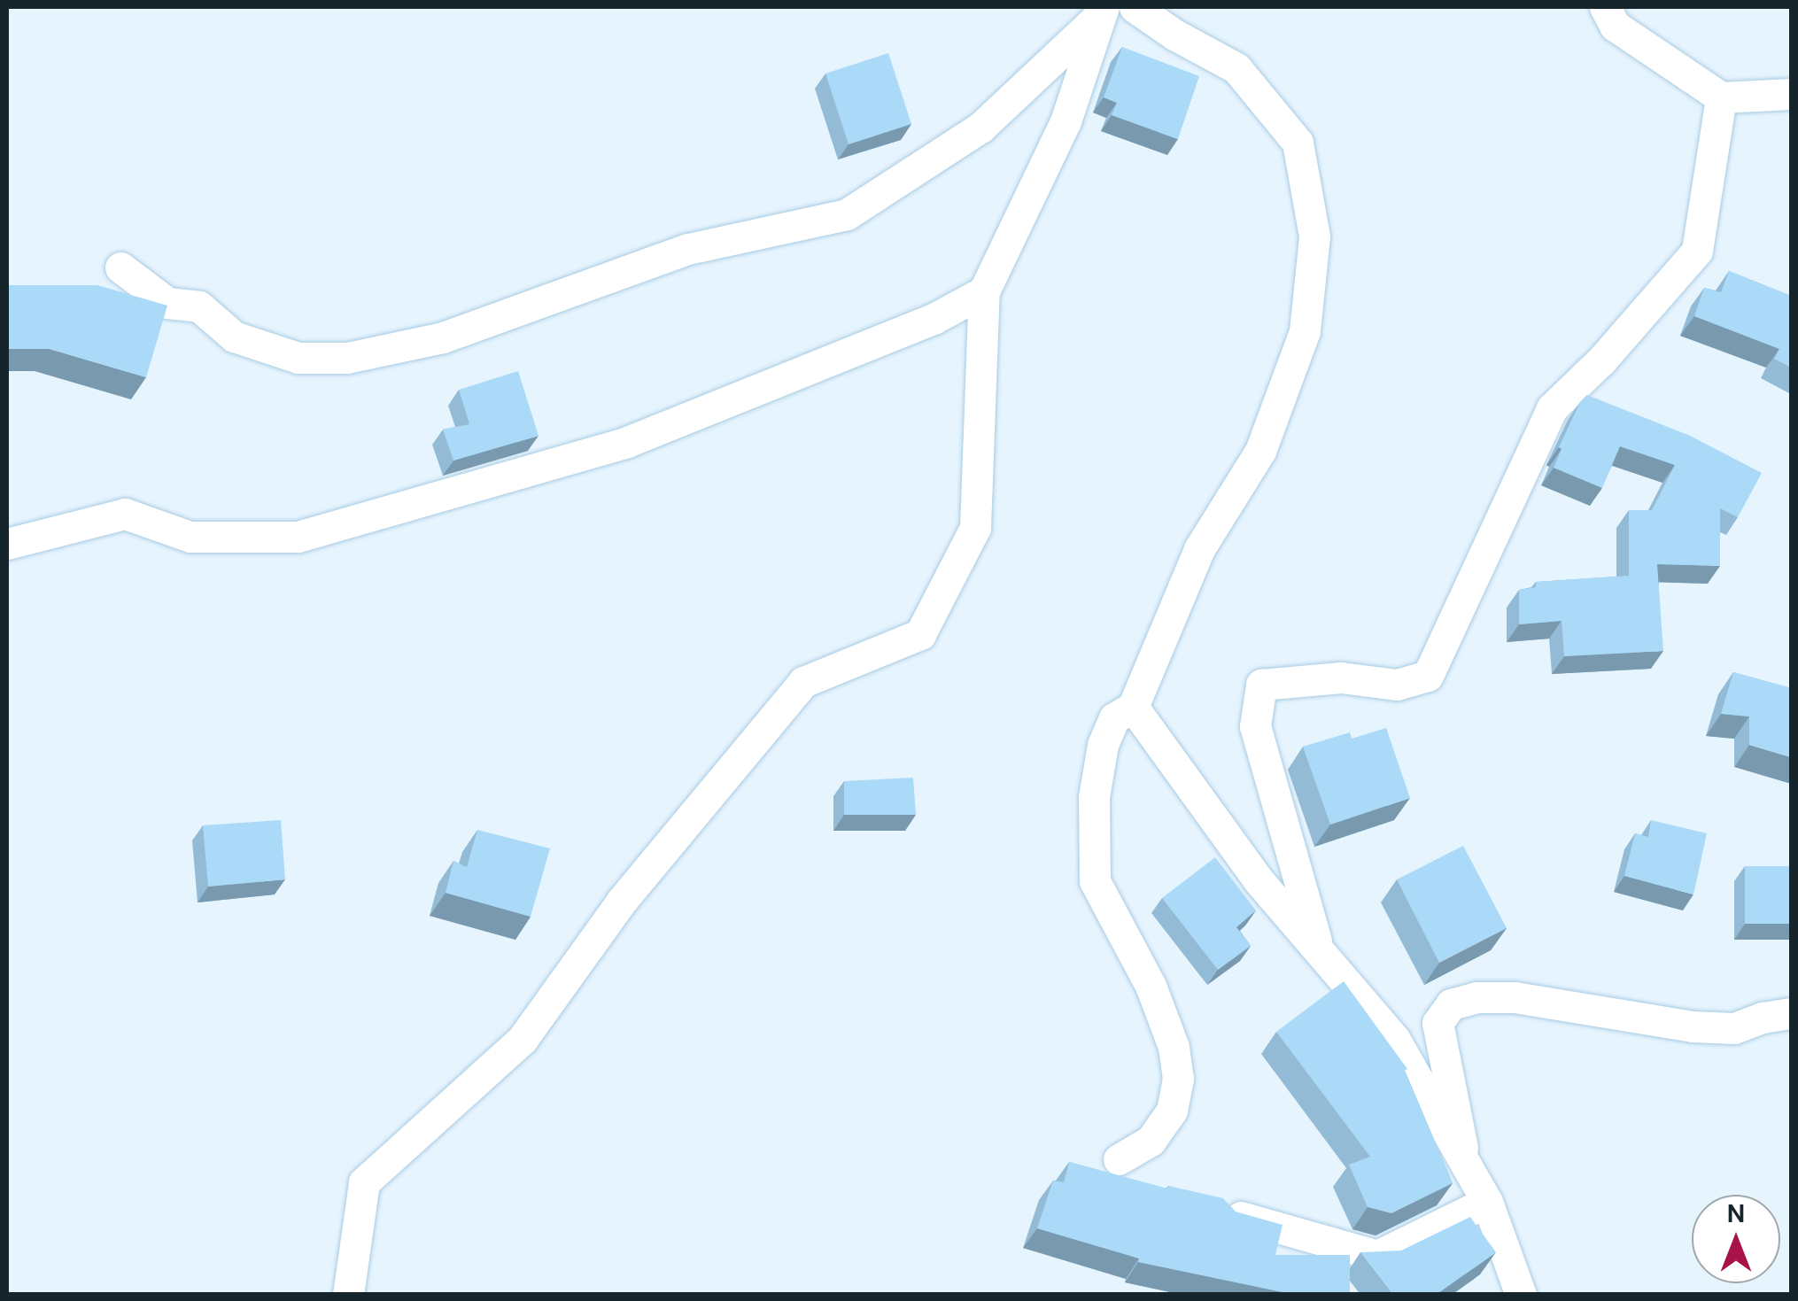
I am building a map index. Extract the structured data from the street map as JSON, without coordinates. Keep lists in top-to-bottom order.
{
  "north": "top"
}
